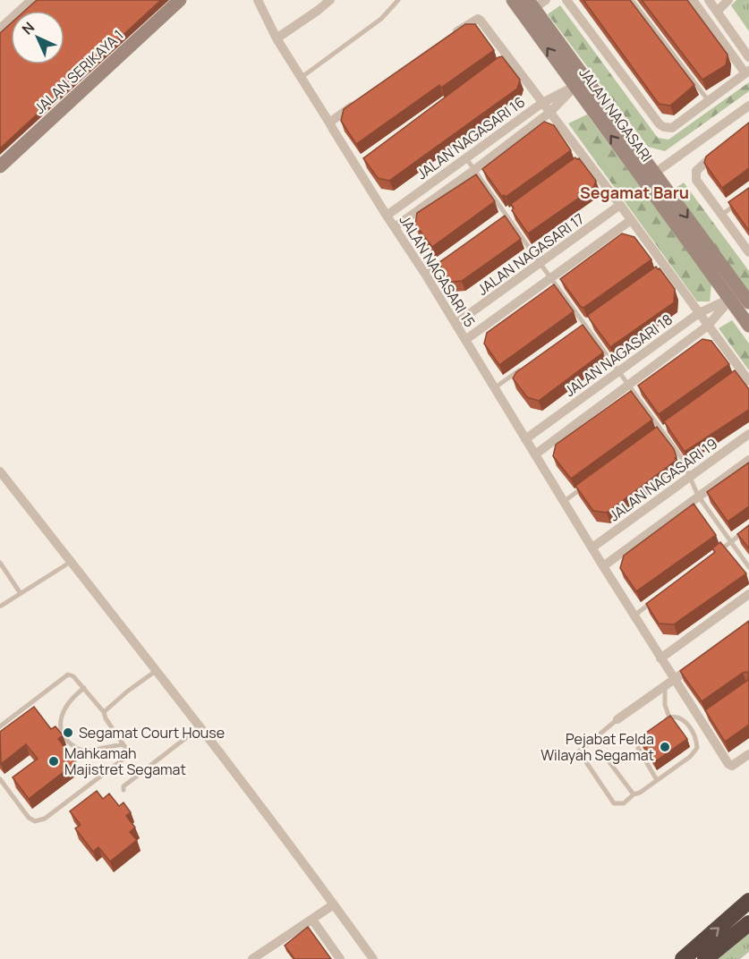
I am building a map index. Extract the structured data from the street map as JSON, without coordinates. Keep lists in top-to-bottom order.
{
  "streets": {
    "street": [
      "JALAN SERIKAYA 1",
      "JALAN NAGASARI",
      "JALAN NAGASARI 16",
      "JALAN NAGASARI 17",
      "JALAN NAGASARI 15",
      "JALAN NAGASARI 18",
      "JALAN NAGASARI 19"
    ]
  },
  "crossings": [
    ["JALAN NAGASARI", "JALAN NAGASARI 16"],
    ["JALAN NAGASARI", "JALAN NAGASARI 18"],
    ["JALAN NAGASARI 16", "JALAN NAGASARI 15"],
    ["JALAN NAGASARI 17", "JALAN NAGASARI 15"],
    ["JALAN NAGASARI 15", "JALAN NAGASARI 18"],
    ["JALAN NAGASARI 15", "JALAN NAGASARI 19"]
  ],
  "districts": ["Segamat Baru"],
  "places": ["Segamat Court House", "Pejabat Felda Wilayah Segamat", "Mahkamah Majistret Segamat"],
  "north": "top left"
}
